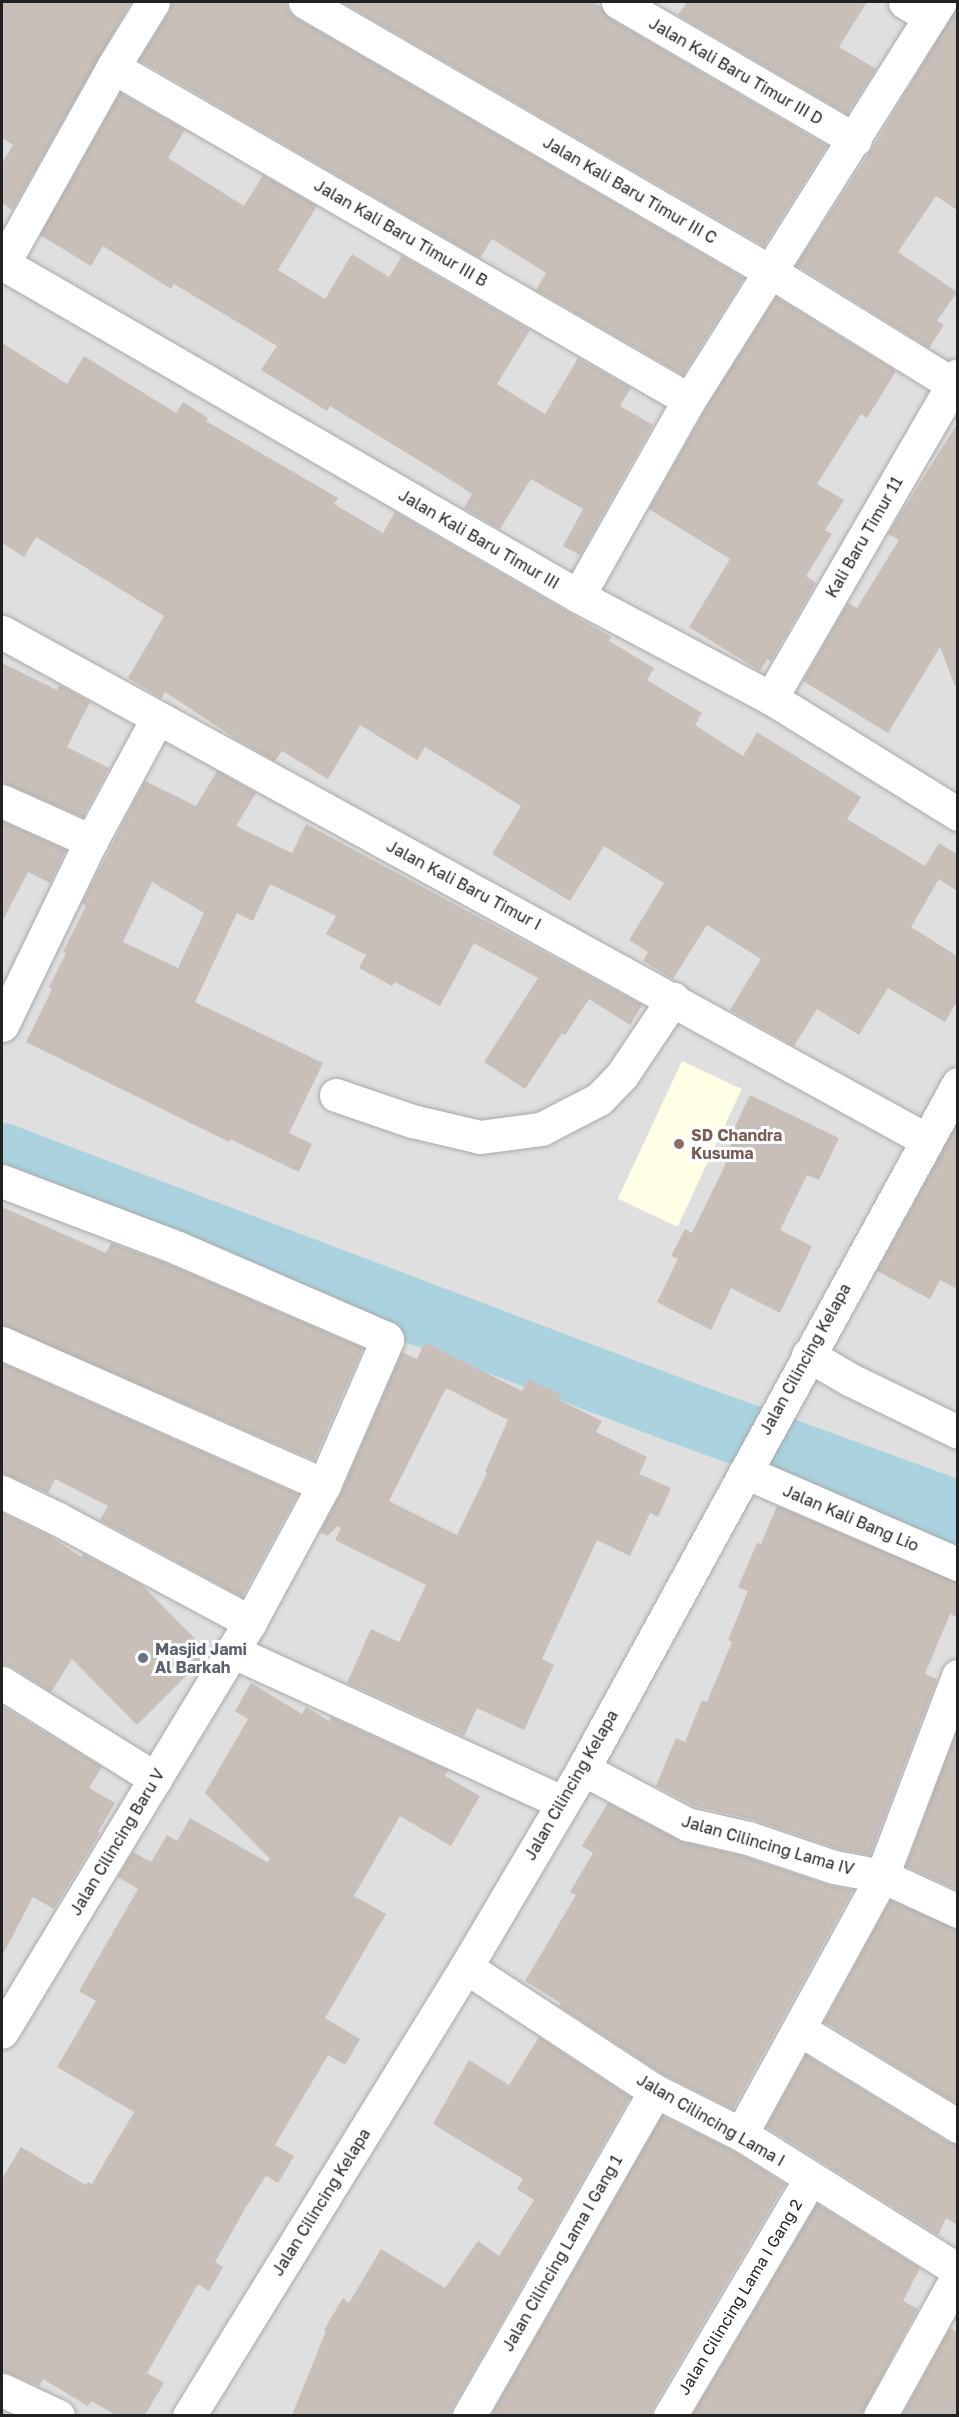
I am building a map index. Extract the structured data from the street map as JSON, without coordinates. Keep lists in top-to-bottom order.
{
  "streets": {
    "street": [
      "Jalan Kali Baru Timur III D",
      "Jalan Kali Baru Timur III C",
      "Jalan Kali Baru Timur III B",
      "Kali Baru Timur 11",
      "Jalan Kali Baru Timur III",
      "Jalan Kali Baru Timur I",
      "Jalan Cilincing Kelapa",
      "Jalan Kali Bang Lio",
      "Jalan Cilincing Baru V",
      "Jalan Cilincing Lama IV",
      "Jalan Cilincing Lama I",
      "Jalan Cilincing Lama I Gang 1",
      "Jalan Cilincing Lama I Gang 2"
    ]
  },
  "crossings": [
    ["Jalan Kali Baru Timur III C", "Kali Baru Timur 11"],
    ["Kali Baru Timur 11", "Jalan Kali Baru Timur III"],
    ["Jalan Kali Baru Timur I", "Jalan Cilincing Kelapa"],
    ["Jalan Cilincing Kelapa", "Jalan Kali Bang Lio"],
    ["Jalan Cilincing Kelapa", "Jalan Cilincing Lama IV"],
    ["Jalan Cilincing Kelapa", "Jalan Cilincing Lama I"],
    ["Jalan Cilincing Lama I", "Jalan Cilincing Lama I Gang 1"],
    ["Jalan Cilincing Lama I", "Jalan Cilincing Lama I Gang 2"]
  ],
  "places": ["SD Chandra Kusuma", "Masjid Jami Al Barkah"]
}
